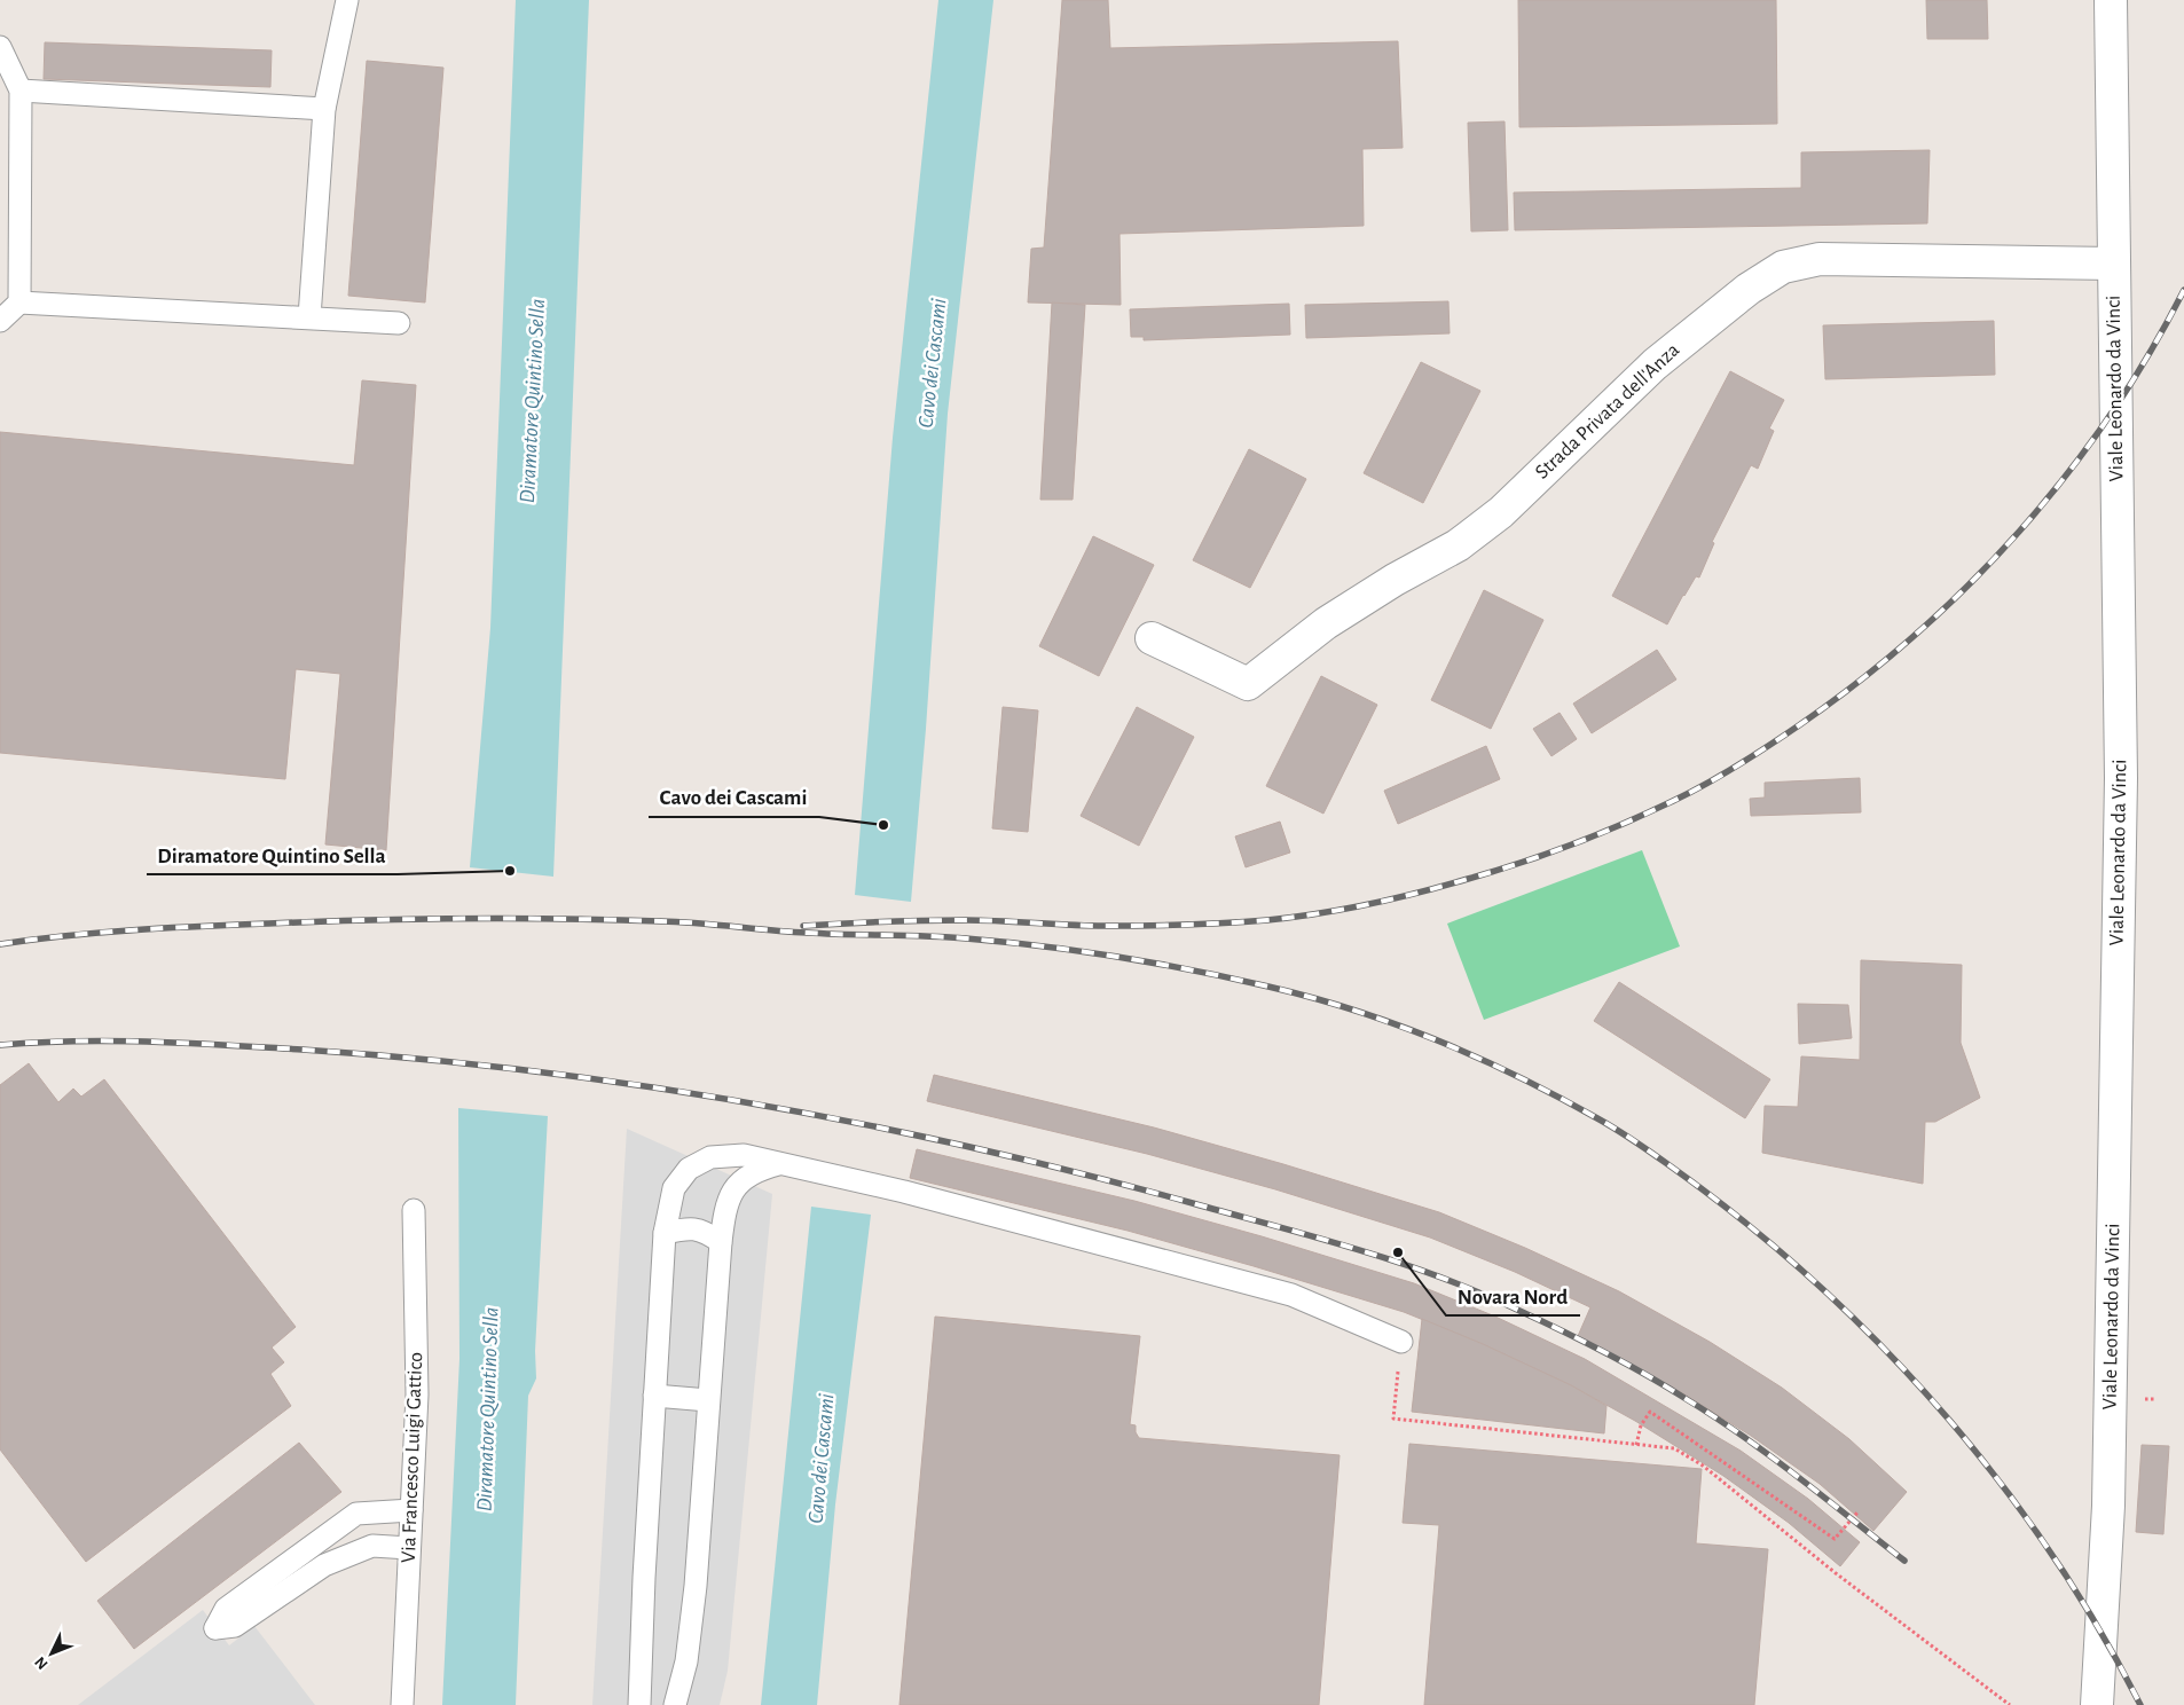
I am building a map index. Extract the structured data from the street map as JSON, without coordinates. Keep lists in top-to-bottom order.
{
  "streets": {
    "street": ["Viale Leonardo da Vinci", "Strada Privata dell'Anza"],
    "lane": ["Via Francesco Luigi Gattico"]
  },
  "crossings": [
    ["Viale Leonardo da Vinci", "Strada Privata dell'Anza"]
  ],
  "water": ["Cavo dei Cascami", "Diramatore Quintino Sella"],
  "places": ["Cavo dei Cascami", "Diramatore Quintino Sella", "Novara Nord"],
  "north": "bottom left"
}
